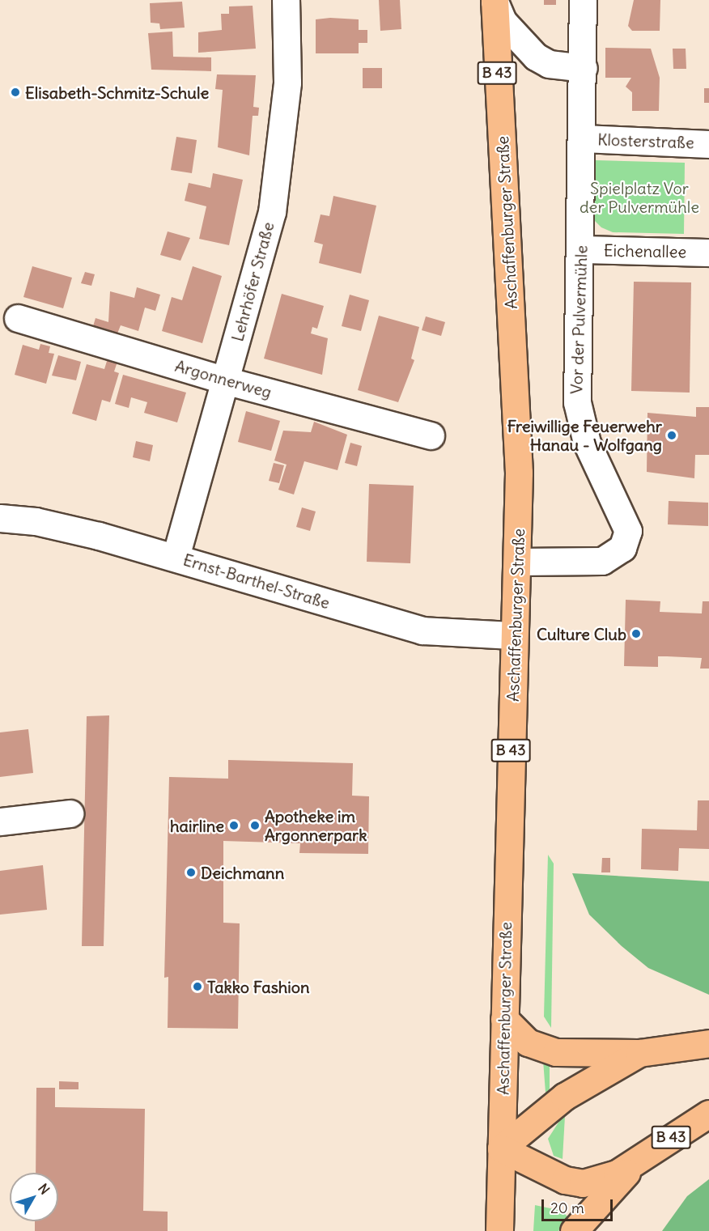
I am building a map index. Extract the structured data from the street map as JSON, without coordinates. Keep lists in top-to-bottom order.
{
  "streets": {
    "main road": ["B 43", "Aschaffenburger Straße"],
    "street": [
      "Klosterstraße",
      "Eichenallee",
      "Lehrhöfer Straße",
      "Vor der Pulvermühle",
      "Argonnerweg",
      "Ernst-Barthel-Straße"
    ]
  },
  "crossings": [
    ["B 43", "Aschaffenburger Straße"],
    ["Klosterstraße", "Vor der Pulvermühle"],
    ["Aschaffenburger Straße", "Vor der Pulvermühle"],
    ["Aschaffenburger Straße", "Ernst-Barthel-Straße"],
    ["Eichenallee", "Vor der Pulvermühle"],
    ["Lehrhöfer Straße", "Argonnerweg"],
    ["Lehrhöfer Straße", "Ernst-Barthel-Straße"]
  ],
  "parks": ["Spielplatz Vor der Pulvermühle"],
  "places": [
    "Elisabeth-Schmitz-Schule",
    "Freiwillige Feuerwehr Hanau - Wolfgang",
    "Culture Club",
    "hairline",
    "Apotheke im Argonnerpark",
    "Deichmann",
    "Takko Fashion"
  ],
  "scale_bar": "20 m",
  "north": "top right"
}
